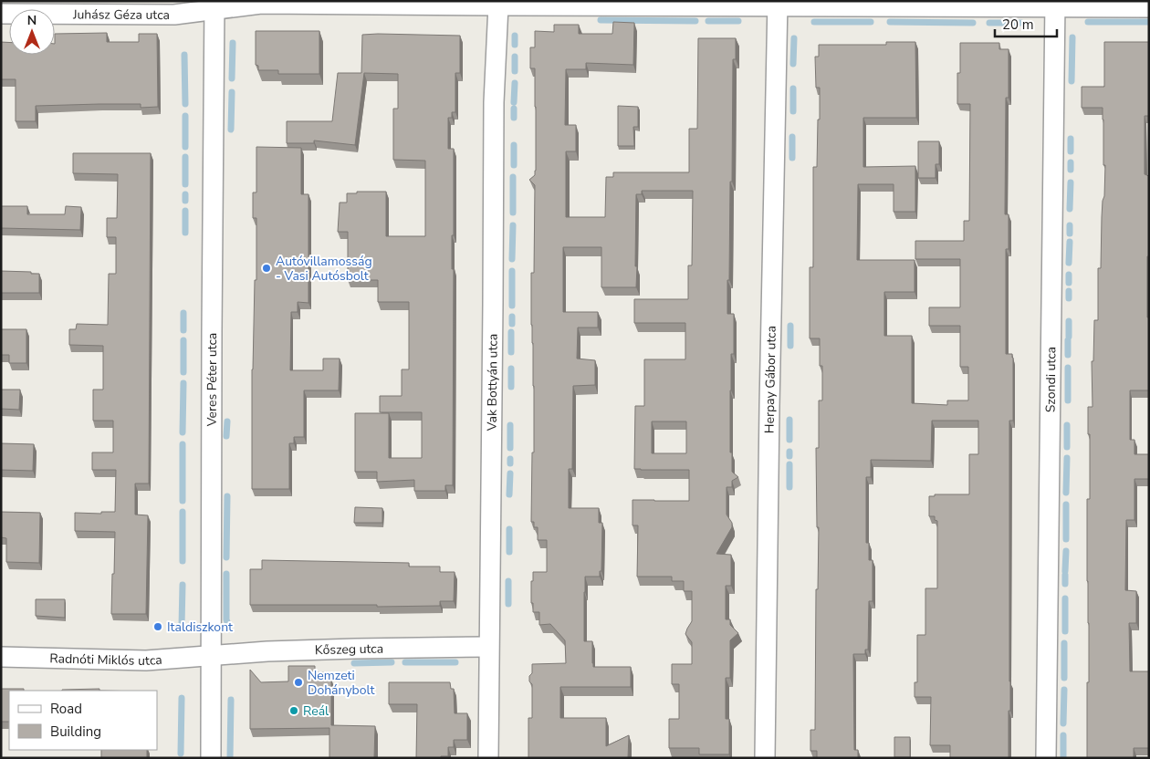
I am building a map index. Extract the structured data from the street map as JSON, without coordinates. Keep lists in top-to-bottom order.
{
  "streets": {
    "street": [
      "Juhász Géza utca",
      "Veres Péter utca",
      "Herpay Gábor utca",
      "Szondi utca",
      "Vak Bottyán utca",
      "Kőszeg utca",
      "Radnóti Miklós utca"
    ]
  },
  "crossings": [
    ["Juhász Géza utca", "Veres Péter utca"],
    ["Juhász Géza utca", "Herpay Gábor utca"],
    ["Juhász Géza utca", "Szondi utca"],
    ["Juhász Géza utca", "Vak Bottyán utca"],
    ["Veres Péter utca", "Kőszeg utca"],
    ["Veres Péter utca", "Radnóti Miklós utca"],
    ["Vak Bottyán utca", "Kőszeg utca"],
    ["Kőszeg utca", "Radnóti Miklós utca"]
  ],
  "places": [
    "Autóvillamosság - Vasi Autósbolt",
    "Italdiszkont",
    "Nemzeti Dohánybolt",
    "Reál"
  ],
  "legend": ["Road", "Building"],
  "scale_bar": "20 m",
  "north": "top"
}
